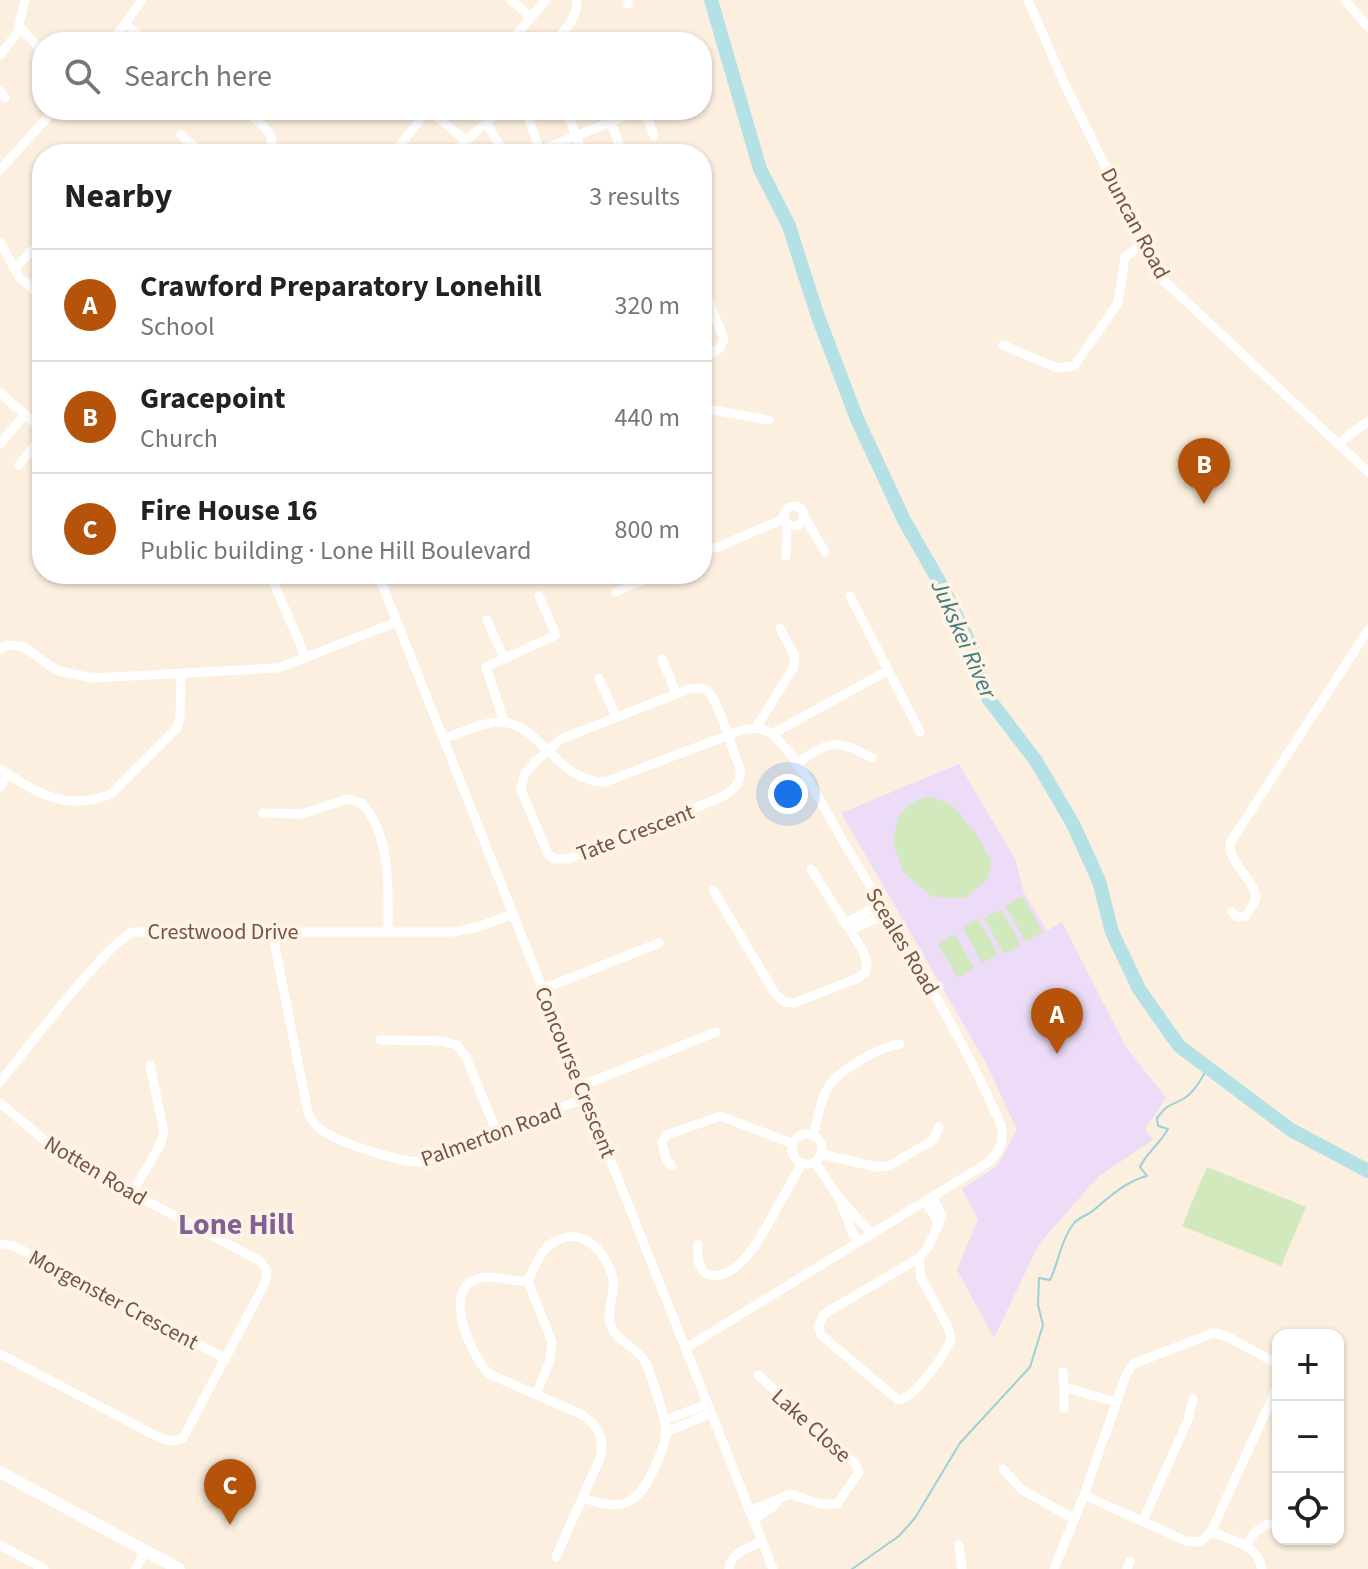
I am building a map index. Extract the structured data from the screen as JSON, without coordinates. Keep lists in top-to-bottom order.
{
  "streets": {
    "street": [
      "Duncan Road",
      "Tate Crescent",
      "Crestwood Drive",
      "Sceales Road",
      "Concourse Crescent",
      "Palmerton Road",
      "Notten Road",
      "Morgenster Crescent",
      "Lake Close"
    ]
  },
  "crossings": [
    ["Crestwood Drive", "Concourse Crescent"],
    ["Crestwood Drive", "Palmerton Road"],
    ["Sceales Road", "Concourse Crescent"],
    ["Concourse Crescent", "Palmerton Road"],
    ["Concourse Crescent", "Lake Close"],
    ["Notten Road", "Morgenster Crescent"]
  ],
  "districts": ["Lone Hill"],
  "water": ["Jukskei River"],
  "page": {
    "search": "Search here",
    "heading": ["Nearby", "3 results"],
    "list": [
      {
        "mark": "A",
        "name": "Crawford Preparatory Lonehill",
        "note": "School",
        "value": "320 m"
      },
      {
        "mark": "B",
        "name": "Gracepoint",
        "note": "Church",
        "value": "440 m"
      },
      {
        "mark": "C",
        "name": "Fire House 16",
        "note": "Public building · Lone Hill Boulevard",
        "value": "800 m"
      }
    ],
    "pins": ["B", "A", "C"],
    "map_buttons": ["+", "−"]
  }
}
